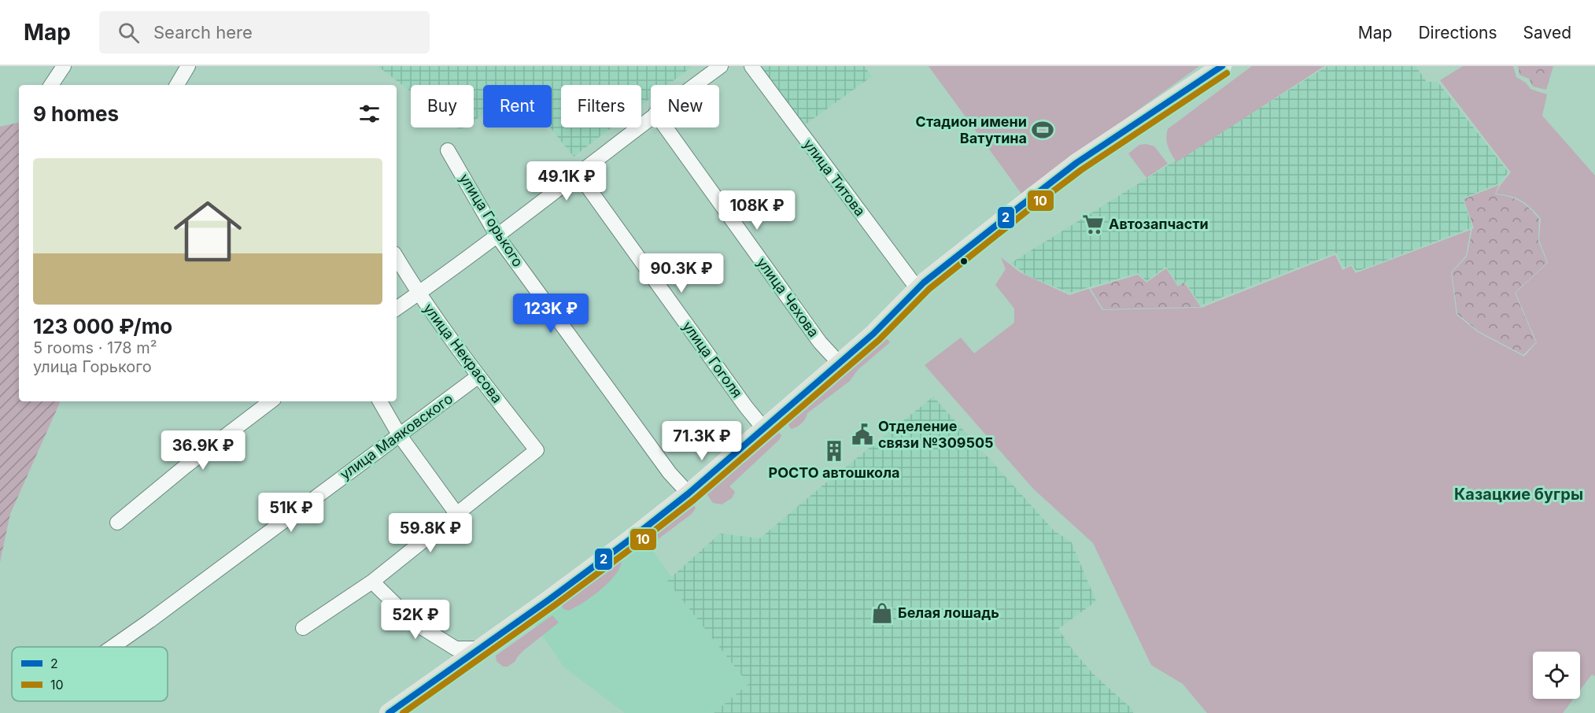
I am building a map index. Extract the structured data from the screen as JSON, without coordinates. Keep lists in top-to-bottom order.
{
  "streets": {
    "street": [
      "улица Титова",
      "улица Горького",
      "улица Чехова",
      "улица Некрасова",
      "улица Гоголя",
      "улица Маяковского"
    ]
  },
  "crossings": [
    ["улица Некрасова", "улица Маяковского"]
  ],
  "districts": ["Казацкие бугры"],
  "places": {
    "sports": ["Стадион имени Ватутина"],
    "supermarket": ["Автозапчасти"],
    "public building": ["Отделение связи №309505"],
    "building": ["РОСТО автошкола"],
    "shop": ["Белая лошадь"]
  },
  "lines": ["transit line 2", "transit line 10"],
  "legend": ["2", "10"],
  "page": {
    "header": "Map",
    "search": "Search here",
    "nav": ["Map", "Directions", "Saved"],
    "chip": [
      "Buy",
      "Rent",
      "Filters",
      "New"
    ],
    "heading": "9 homes",
    "list": [
      {
        "name": "123 000 ₽/mo",
        "note": "5 rooms · 178 m² · улица Горького"
      }
    ],
    "price": [
      "49.1K ₽",
      "108K ₽",
      "90.3K ₽",
      "123K ₽",
      "71.3K ₽",
      "36.9K ₽",
      "51K ₽",
      "59.8K ₽",
      "52K ₽"
    ]
  }
}
